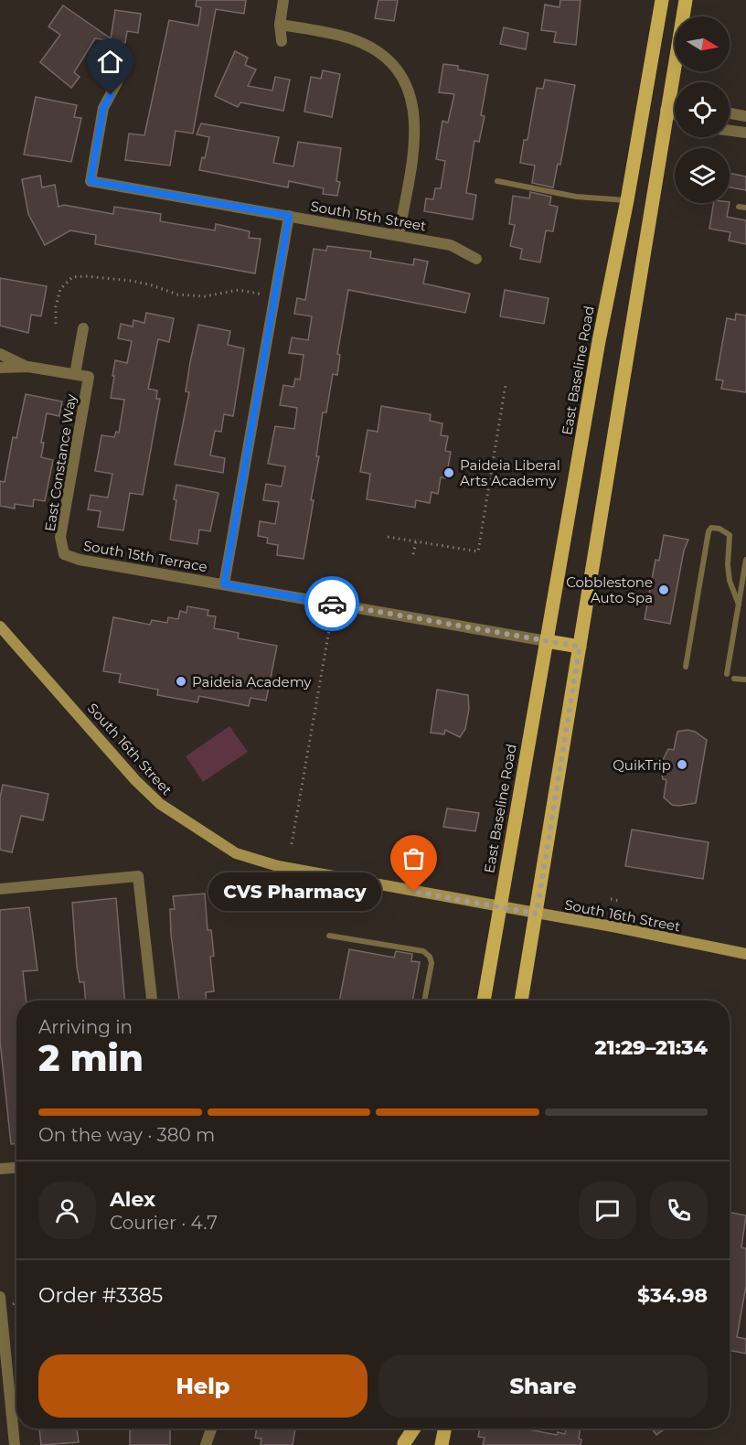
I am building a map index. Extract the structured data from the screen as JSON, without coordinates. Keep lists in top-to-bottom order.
{
  "streets": {
    "main road": ["East Baseline Road", "South 16th Street"],
    "street": ["South 15th Street", "East Constance Way", "South 15th Terrace"]
  },
  "crossings": [
    ["East Baseline Road", "South 15th Terrace"],
    ["East Baseline Road", "South 16th Street"],
    ["East Constance Way", "South 15th Terrace"]
  ],
  "places": [
    "Paideia Liberal Arts Academy",
    "Cobblestone Auto Spa",
    "Paideia Academy",
    "QuikTrip",
    "CVS Pharmacy"
  ],
  "north": "right",
  "page": {
    "bubble": "CVS Pharmacy",
    "heading": ["2 min", "Arriving in", "21:29–21:34"],
    "panel": [
      "Alex",
      "Courier · 4.7",
      "Order #3385",
      "$34.98"
    ],
    "bar": "On the way · 380 m",
    "buttons": ["Help", "Share"]
  }
}
